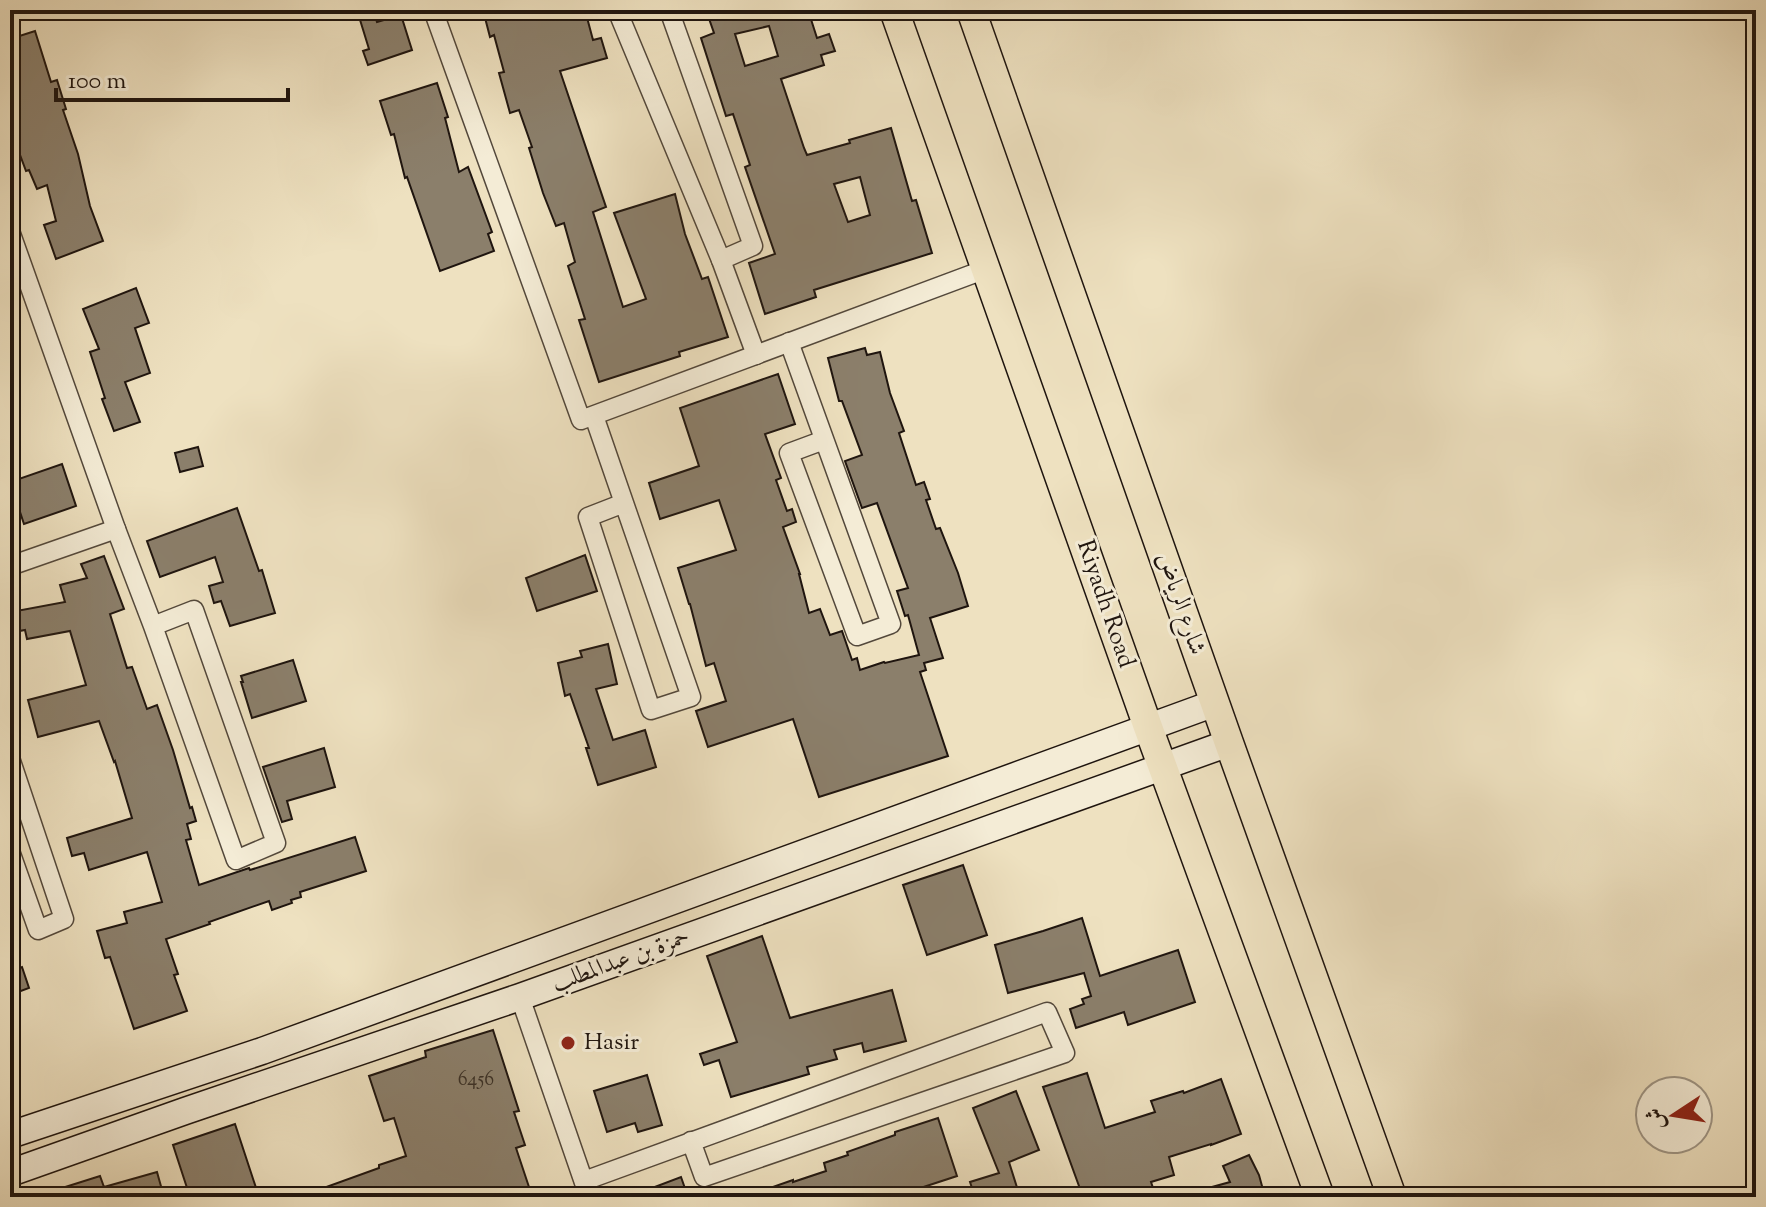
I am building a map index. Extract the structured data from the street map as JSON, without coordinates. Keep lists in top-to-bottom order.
{
  "streets": {
    "main road": ["Riyadh Road", "شارع الرياض"],
    "street": ["حمزة بن عبدالمطلب"]
  },
  "crossings": [
    ["Riyadh Road", "حمزة بن عبدالمطلب"],
    ["شارع الرياض", "حمزة بن عبدالمطلب"]
  ],
  "places": ["Hasir"],
  "house_numbers": ["6456"],
  "scale_bar": "100 m",
  "north": "left"
}
